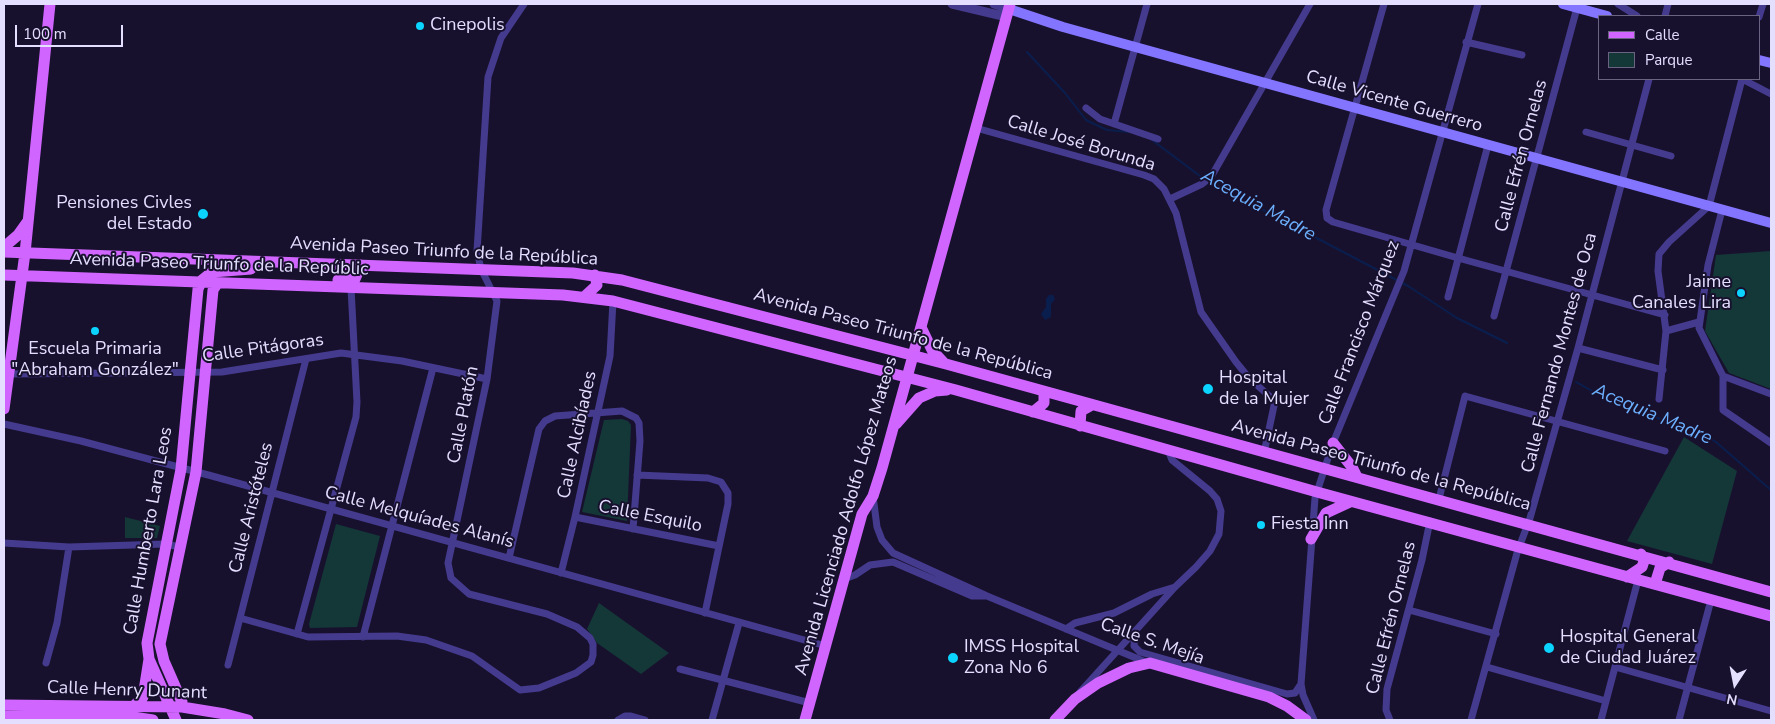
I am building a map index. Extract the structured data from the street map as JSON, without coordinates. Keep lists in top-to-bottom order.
{
  "streets": {
    "main road": [
      "Calle Vicente Guerrero",
      "Avenida Paseo Triunfo de la República",
      "Avenida Paseo Triunfo de la Repúblic",
      "Avenida Licenciado Adolfo López Mateos",
      "Calle Humberto Lara Leos",
      "Calle S. Mejía",
      "Calle Henry Dunant"
    ],
    "street": [
      "Calle José Borunda",
      "Calle Efrén Ornelas",
      "Calle Francisco Márquez",
      "Calle Pitágoras",
      "Calle Fernando Montes de Oca",
      "Calle Platón",
      "Calle Alcibíades",
      "Calle Aristóteles",
      "Calle Esquilo",
      "Calle Melquíades Alanís"
    ]
  },
  "crossings": [
    ["Calle Vicente Guerrero", "Calle Efrén Ornelas"],
    ["Calle Vicente Guerrero", "Calle Francisco Márquez"],
    ["Calle Vicente Guerrero", "Calle Fernando Montes de Oca"],
    ["Calle Vicente Guerrero", "Avenida Licenciado Adolfo López Mateos"],
    ["Calle José Borunda", "Avenida Paseo Triunfo de la República"],
    ["Calle José Borunda", "Avenida Licenciado Adolfo López Mateos"],
    ["Avenida Paseo Triunfo de la República", "Calle Francisco Márquez"],
    ["Avenida Paseo Triunfo de la República", "Calle Fernando Montes de Oca"],
    ["Avenida Paseo Triunfo de la República", "Avenida Licenciado Adolfo López Mateos"],
    ["Avenida Paseo Triunfo de la Repúblic", "Calle Platón"],
    ["Avenida Paseo Triunfo de la Repúblic", "Calle Alcibíades"],
    ["Avenida Paseo Triunfo de la Repúblic", "Calle Humberto Lara Leos"],
    ["Calle Pitágoras", "Calle Platón"],
    ["Calle Pitágoras", "Calle Aristóteles"],
    ["Calle Pitágoras", "Calle Humberto Lara Leos"],
    ["Calle Platón", "Calle Melquíades Alanís"],
    ["Calle Alcibíades", "Calle Esquilo"],
    ["Calle Alcibíades", "Calle Melquíades Alanís"],
    ["Calle Aristóteles", "Calle Melquíades Alanís"],
    ["Avenida Licenciado Adolfo López Mateos", "Calle Melquíades Alanís"],
    ["Avenida Licenciado Adolfo López Mateos", "Calle S. Mejía"],
    ["Calle Melquíades Alanís", "Calle Humberto Lara Leos"],
    ["Calle Humberto Lara Leos", "Calle Henry Dunant"]
  ],
  "water": ["Acequia Madre"],
  "places": [
    "Cinepolis",
    "Pensiones Civles del Estado",
    "Jaime Canales Lira",
    "Escuela Primaria \"Abraham González\"",
    "Hospital de la Mujer",
    "Fiesta Inn",
    "Hospital General de Ciudad Juárez",
    "IMSS Hospital Zona No 6"
  ],
  "legend": ["Calle", "Parque"],
  "scale_bar": "100 m",
  "north": "bottom"
}
